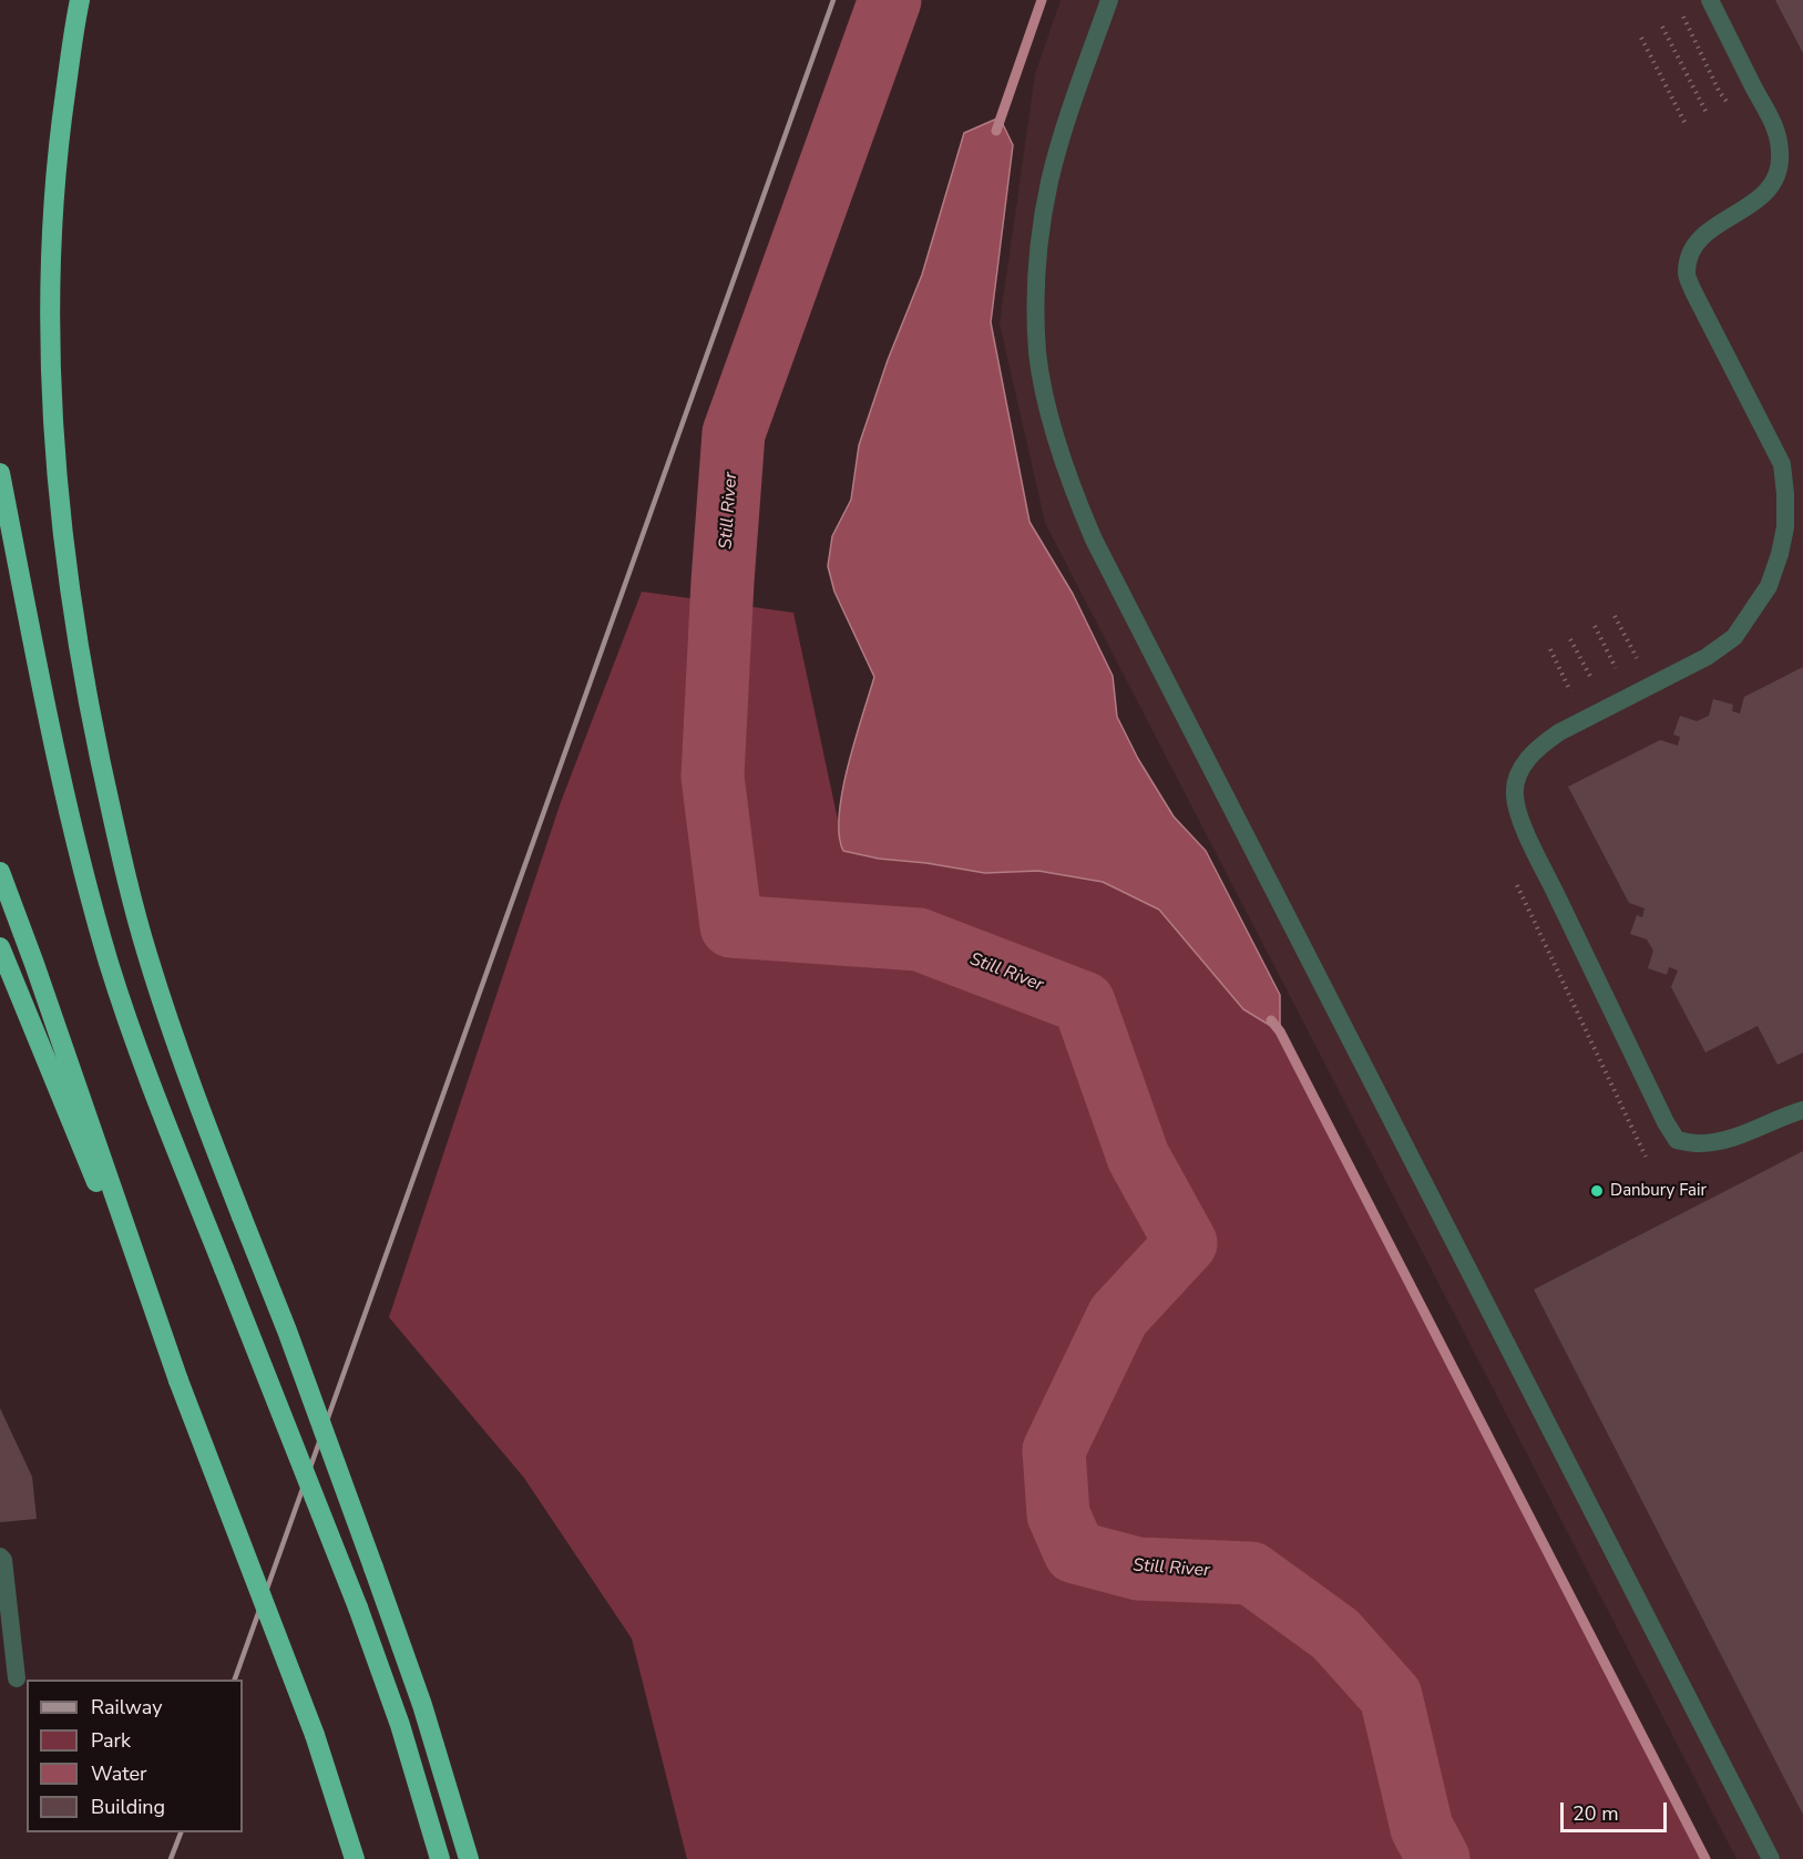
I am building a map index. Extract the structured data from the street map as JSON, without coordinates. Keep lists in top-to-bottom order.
{
  "water": ["Still River"],
  "places": ["Danbury Fair"],
  "legend": [
    "Railway",
    "Park",
    "Water",
    "Building"
  ],
  "scale_bar": "20 m"
}
